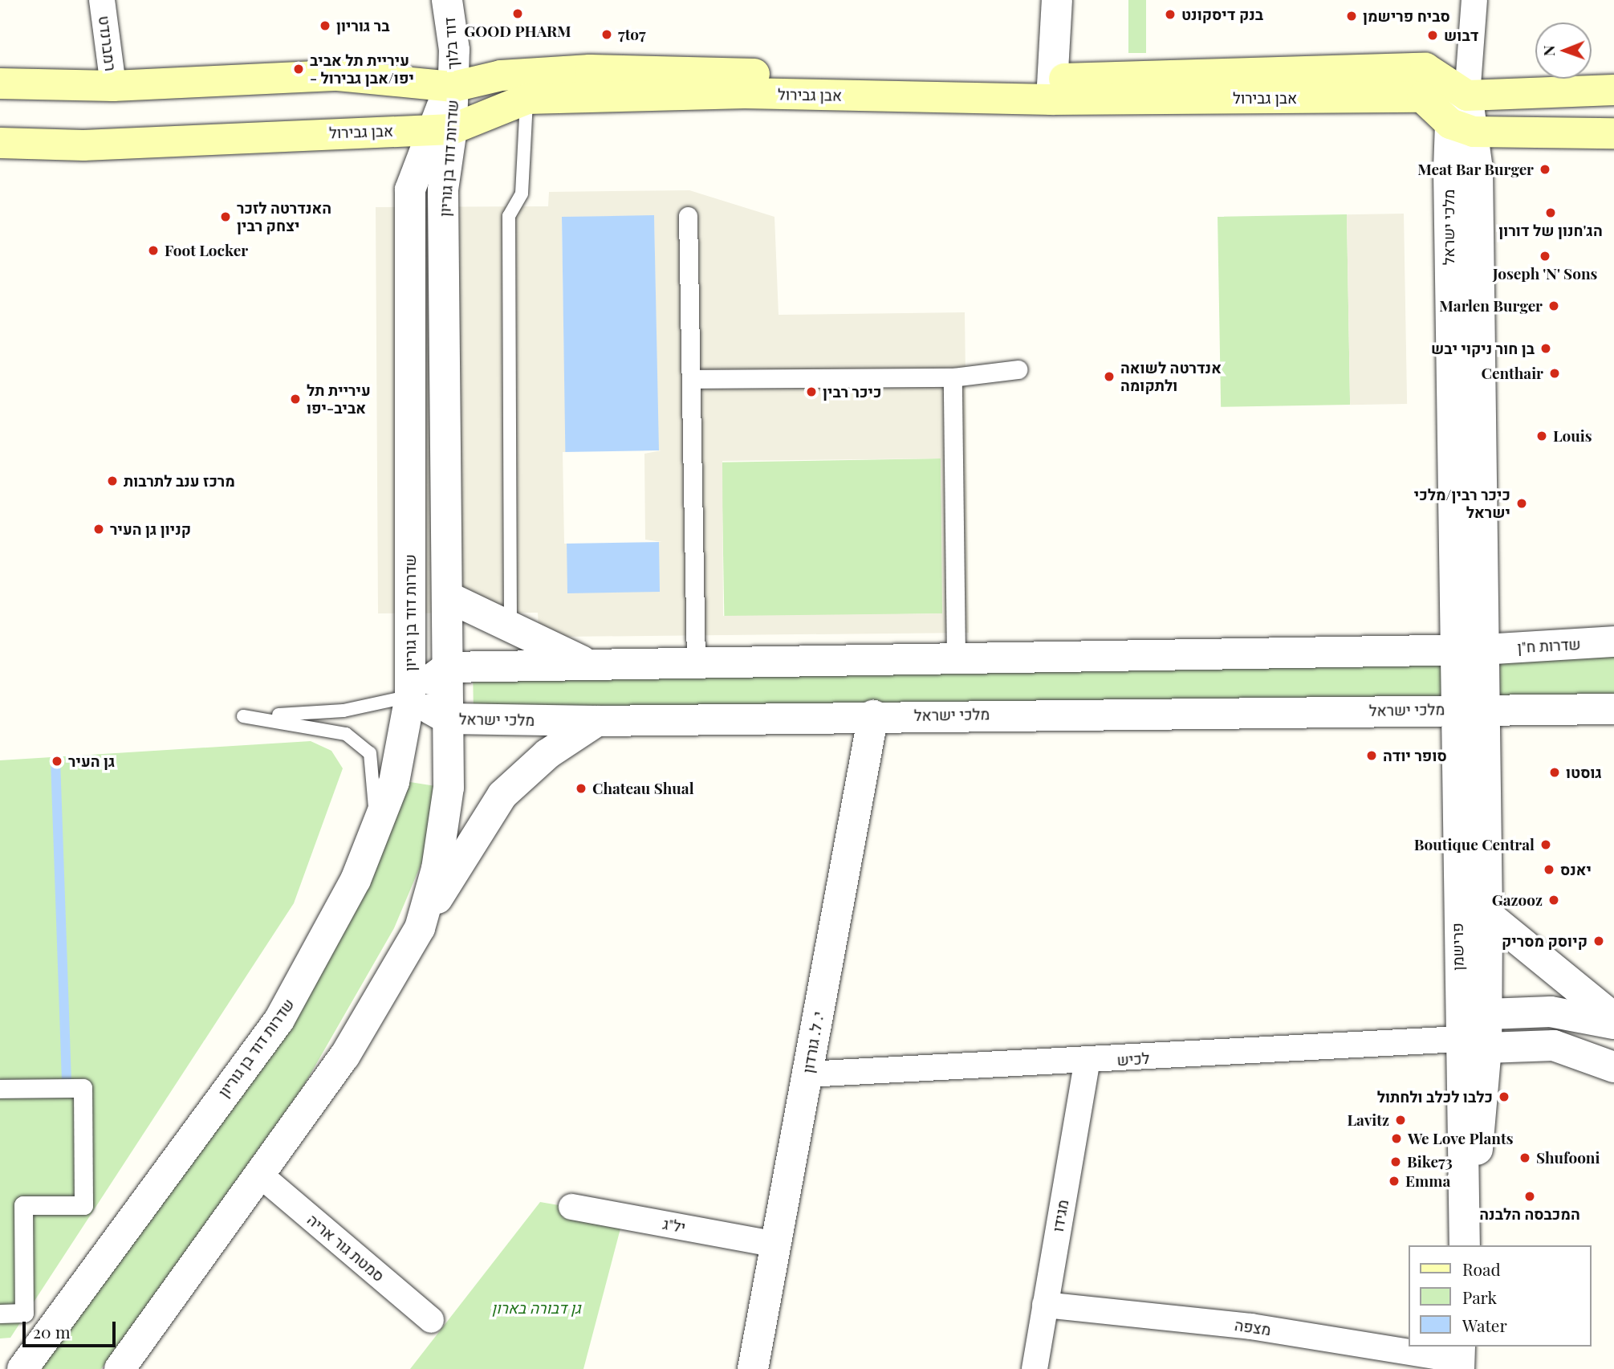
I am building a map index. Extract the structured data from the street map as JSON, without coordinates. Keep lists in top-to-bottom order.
{
  "streets": {
    "main road": ["אבן גבירול"],
    "street": [
      "רמברנדט",
      "דוד בלוך",
      "שדרות דוד בן גוריון",
      "מלכי ישראל",
      "שדרות ח\"ן",
      "פרישמן",
      "י. ל. גורדון",
      "לכיש",
      "מגידו",
      "יל\"ג",
      "סמטת גור אריה",
      "מצפה"
    ]
  },
  "crossings": [
    ["רמברנדט", "אבן גבירול"],
    ["דוד בלוך", "אבן גבירול"],
    ["דוד בלוך", "שדרות דוד בן גוריון"],
    ["אבן גבירול", "שדרות דוד בן גוריון"],
    ["אבן גבירול", "מלכי ישראל"],
    ["שדרות דוד בן גוריון", "מלכי ישראל"],
    ["שדרות דוד בן גוריון", "סמטת גור אריה"],
    ["מלכי ישראל", "שדרות ח\"ן"],
    ["מלכי ישראל", "פרישמן"],
    ["מלכי ישראל", "י. ל. גורדון"],
    ["פרישמן", "לכיש"],
    ["י. ל. גורדון", "לכיש"],
    ["י. ל. גורדון", "יל\"ג"],
    ["לכיש", "מגידו"],
    ["מגידו", "מצפה"]
  ],
  "parks": ["גן דבורה בארון"],
  "places": [
    "GOOD PHARM",
    "בנק דיסקונט",
    "סביח פרישמן",
    "בר גוריון",
    "7to7",
    "דבוש",
    "עיריית תל אביב - יפו/אבן גבירול",
    "Meat Bar Burger",
    "הג'חנון של דורון",
    "האנדרטה לזכר יצחק רבין",
    "Foot Locker",
    "Joseph 'N' Sons",
    "Marlen Burger",
    "בן חור ניקוי יבש",
    "Centhair",
    "אנדרטה לשואה ולתקומה",
    "כיכר רבין",
    "עיריית תל אביב-יפו",
    "Louis",
    "מרכז ענב לתרבות",
    "כיכר רבין/מלכי ישראל",
    "קניון גן העיר",
    "סופר יודה",
    "גן העיר",
    "גוסטו",
    "Chateau Shual",
    "Boutique Central",
    "יאנס",
    "Gazooz",
    "קיוסק מסריק",
    "כלבו לכלב ולחתול",
    "Lavitz",
    "We Love Plants",
    "Shufooni",
    "Bike73",
    "Emma",
    "המכבסה הלבנה"
  ],
  "legend": ["Road", "Park", "Water"],
  "scale_bar": "20 m",
  "north": "left"
}
